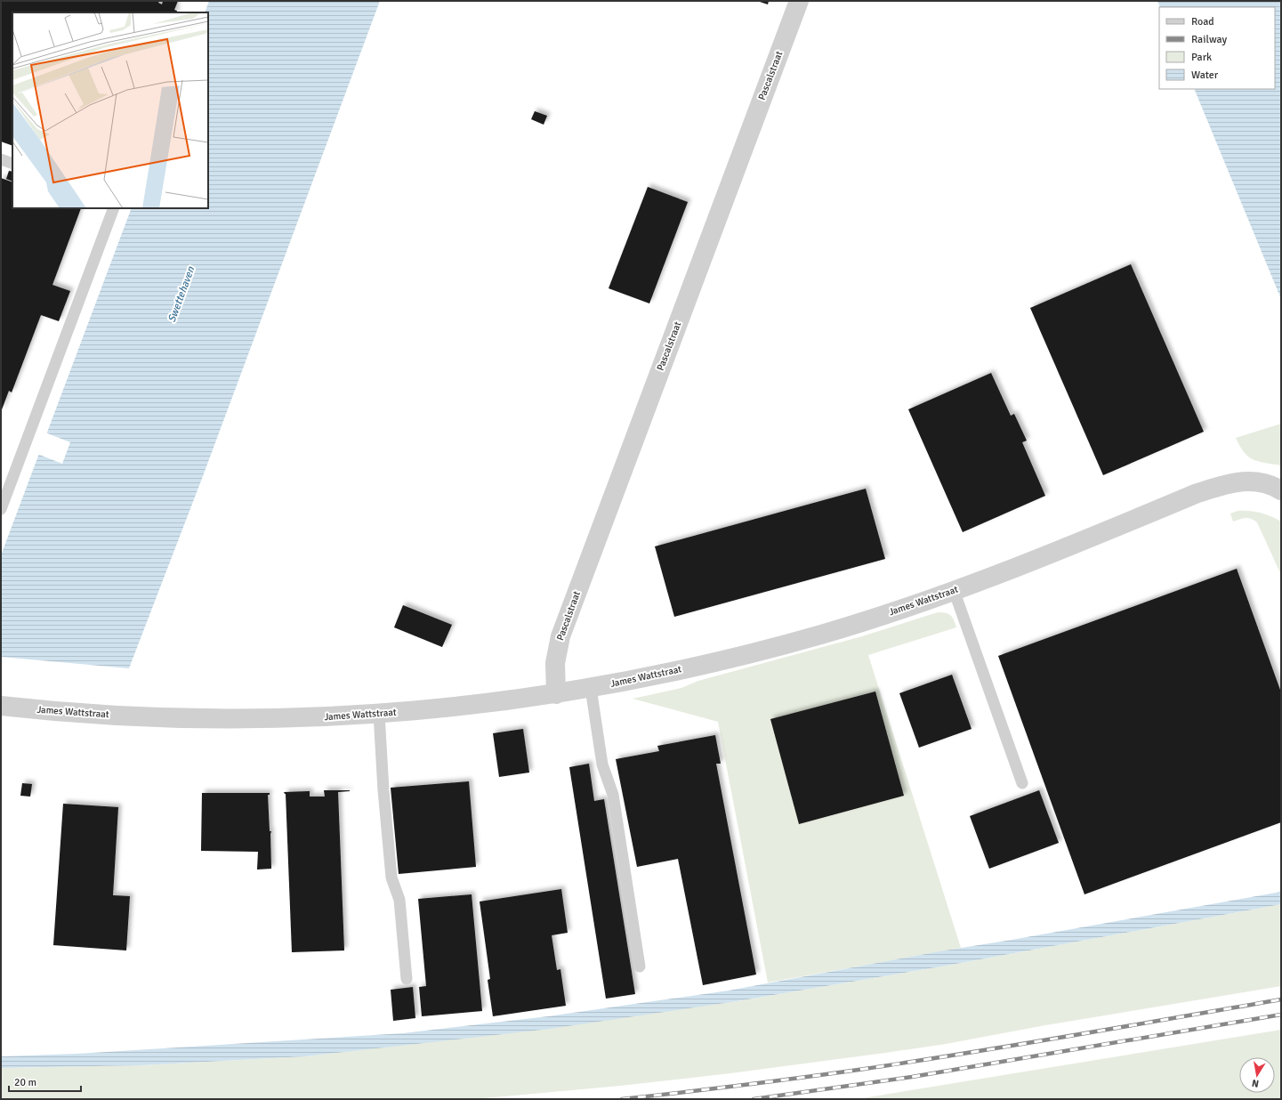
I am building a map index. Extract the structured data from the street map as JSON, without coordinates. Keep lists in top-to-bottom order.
{
  "streets": {
    "street": ["Pascalstraat", "James Wattstraat"]
  },
  "crossings": [
    ["Pascalstraat", "James Wattstraat"]
  ],
  "water": ["Swettehaven"],
  "legend": [
    "Road",
    "Railway",
    "Park",
    "Water"
  ],
  "scale_bar": "20 m",
  "north": "bottom"
}
